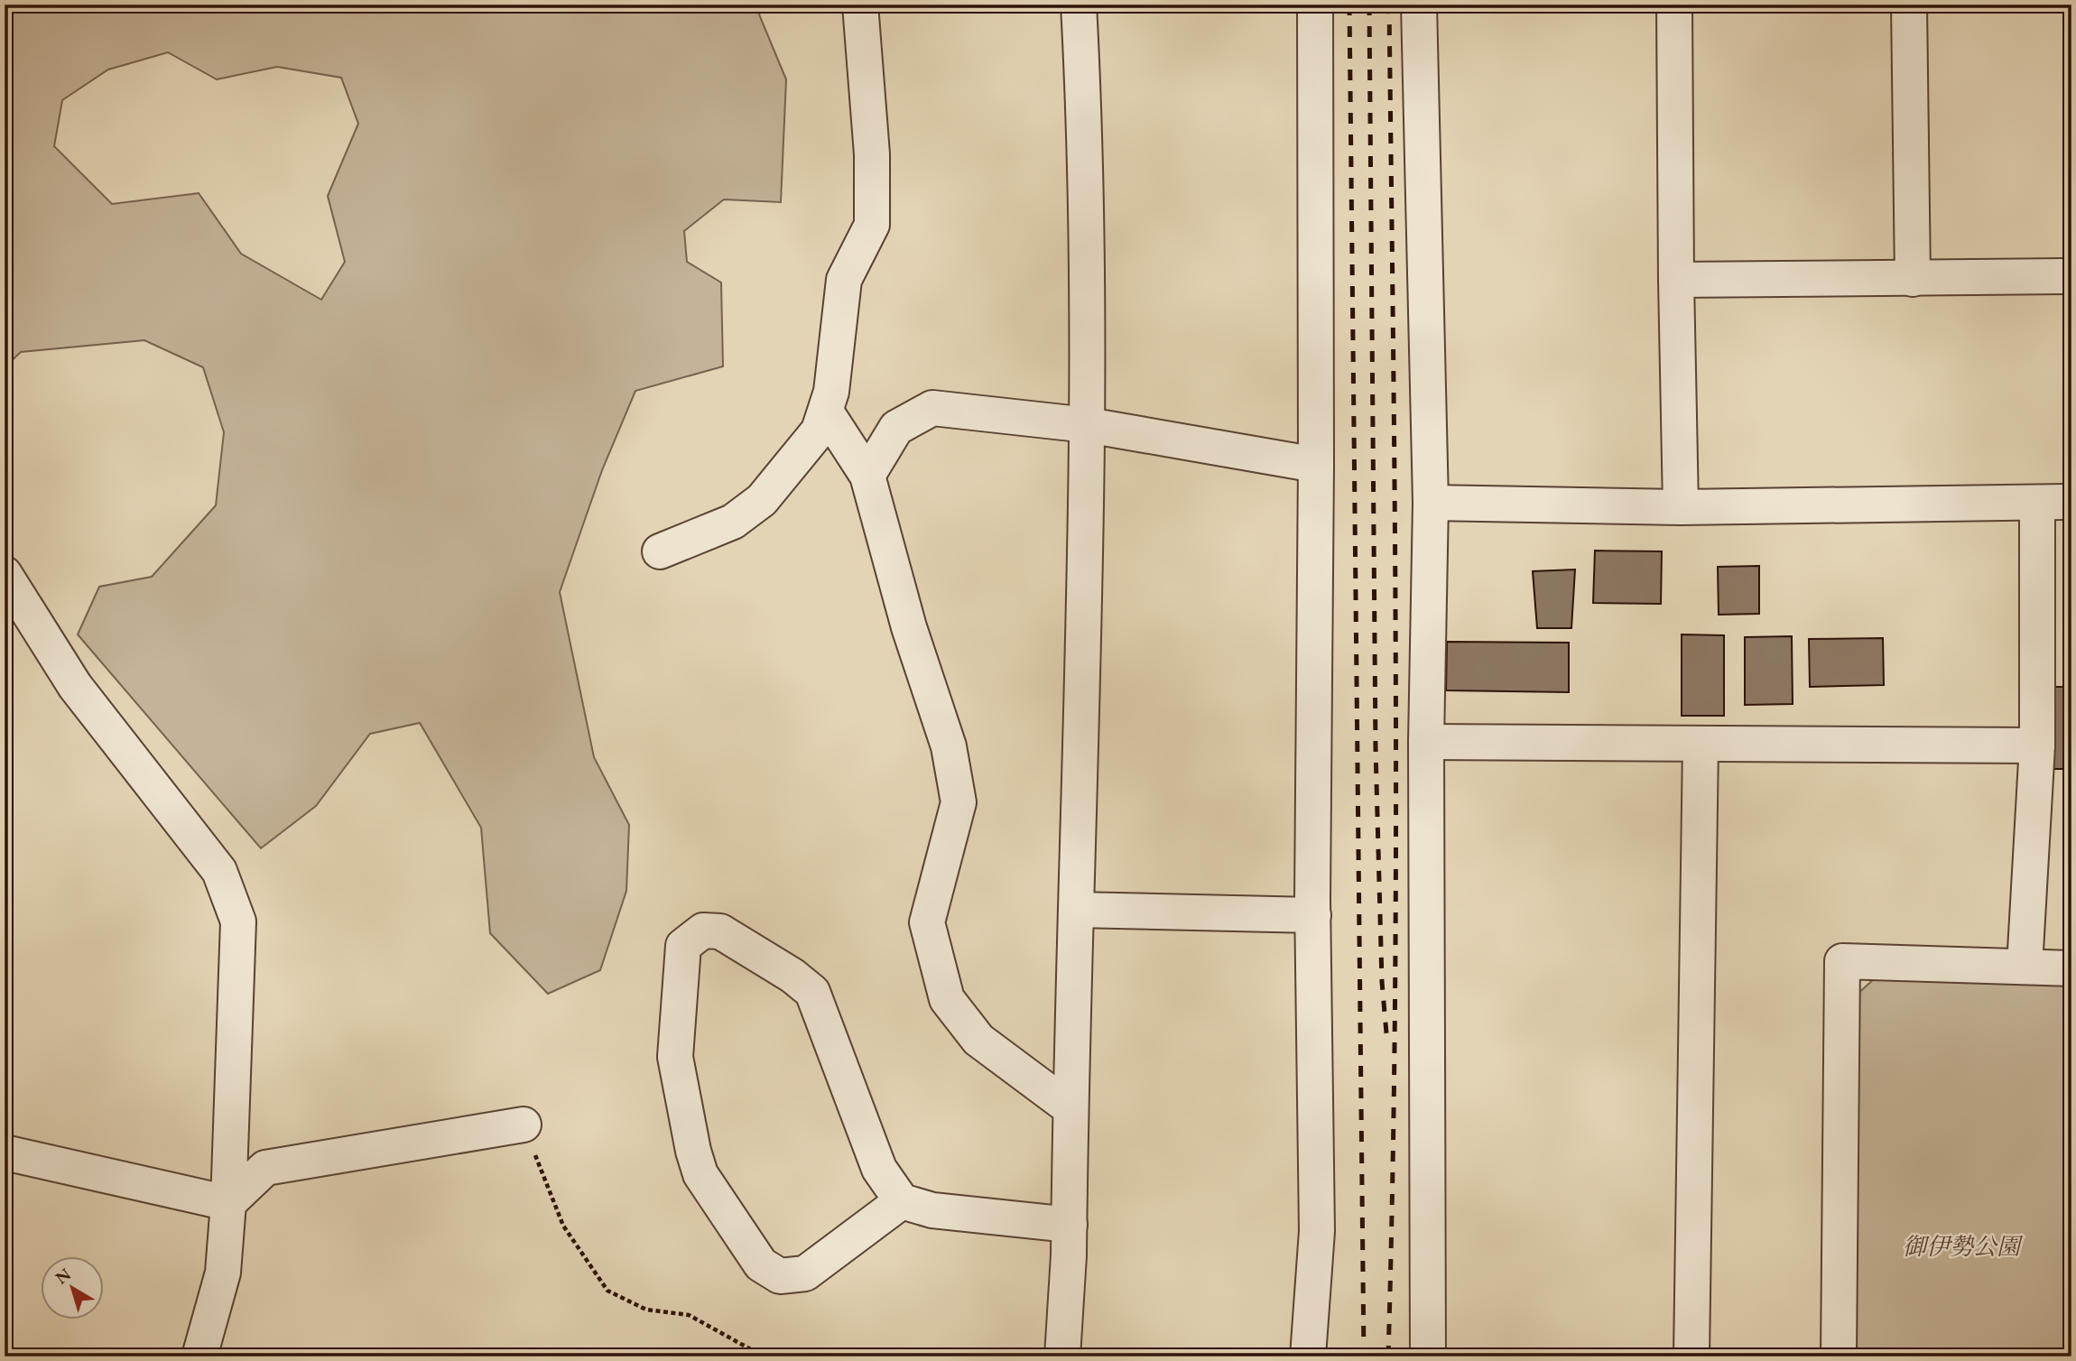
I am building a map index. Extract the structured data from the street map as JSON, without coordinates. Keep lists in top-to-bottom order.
{
  "parks": ["御伊勢公園"],
  "north": "top left"
}
